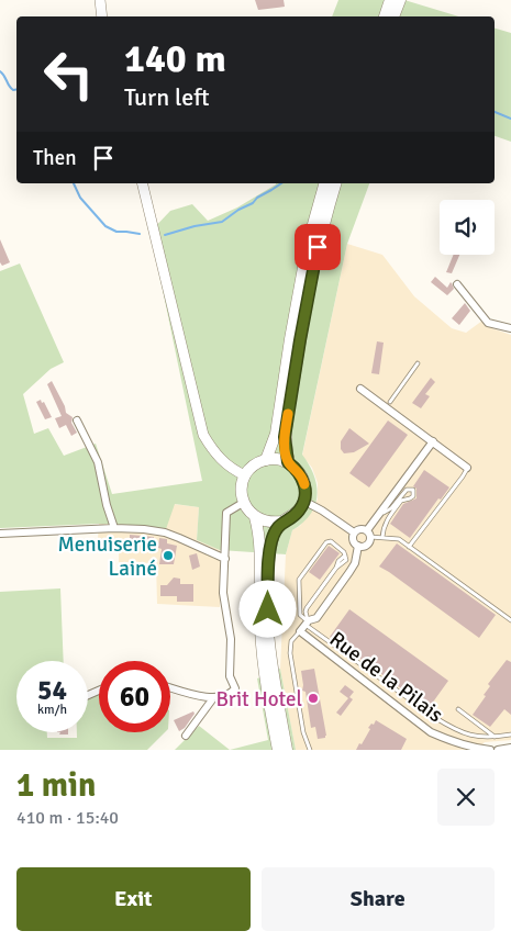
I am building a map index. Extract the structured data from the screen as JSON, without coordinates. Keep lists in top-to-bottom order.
{
  "streets": {
    "street": ["Rue de la Pilais"]
  },
  "places": ["Menuiserie Lainé", "Brit Hotel"],
  "page": {
    "turn": ["140 m", "Turn left"],
    "then": "Then",
    "speed": "54 km/h",
    "limit": "60",
    "heading": ["1 min", "410 m · 15:40"],
    "buttons": ["Exit", "Share"]
  }
}
